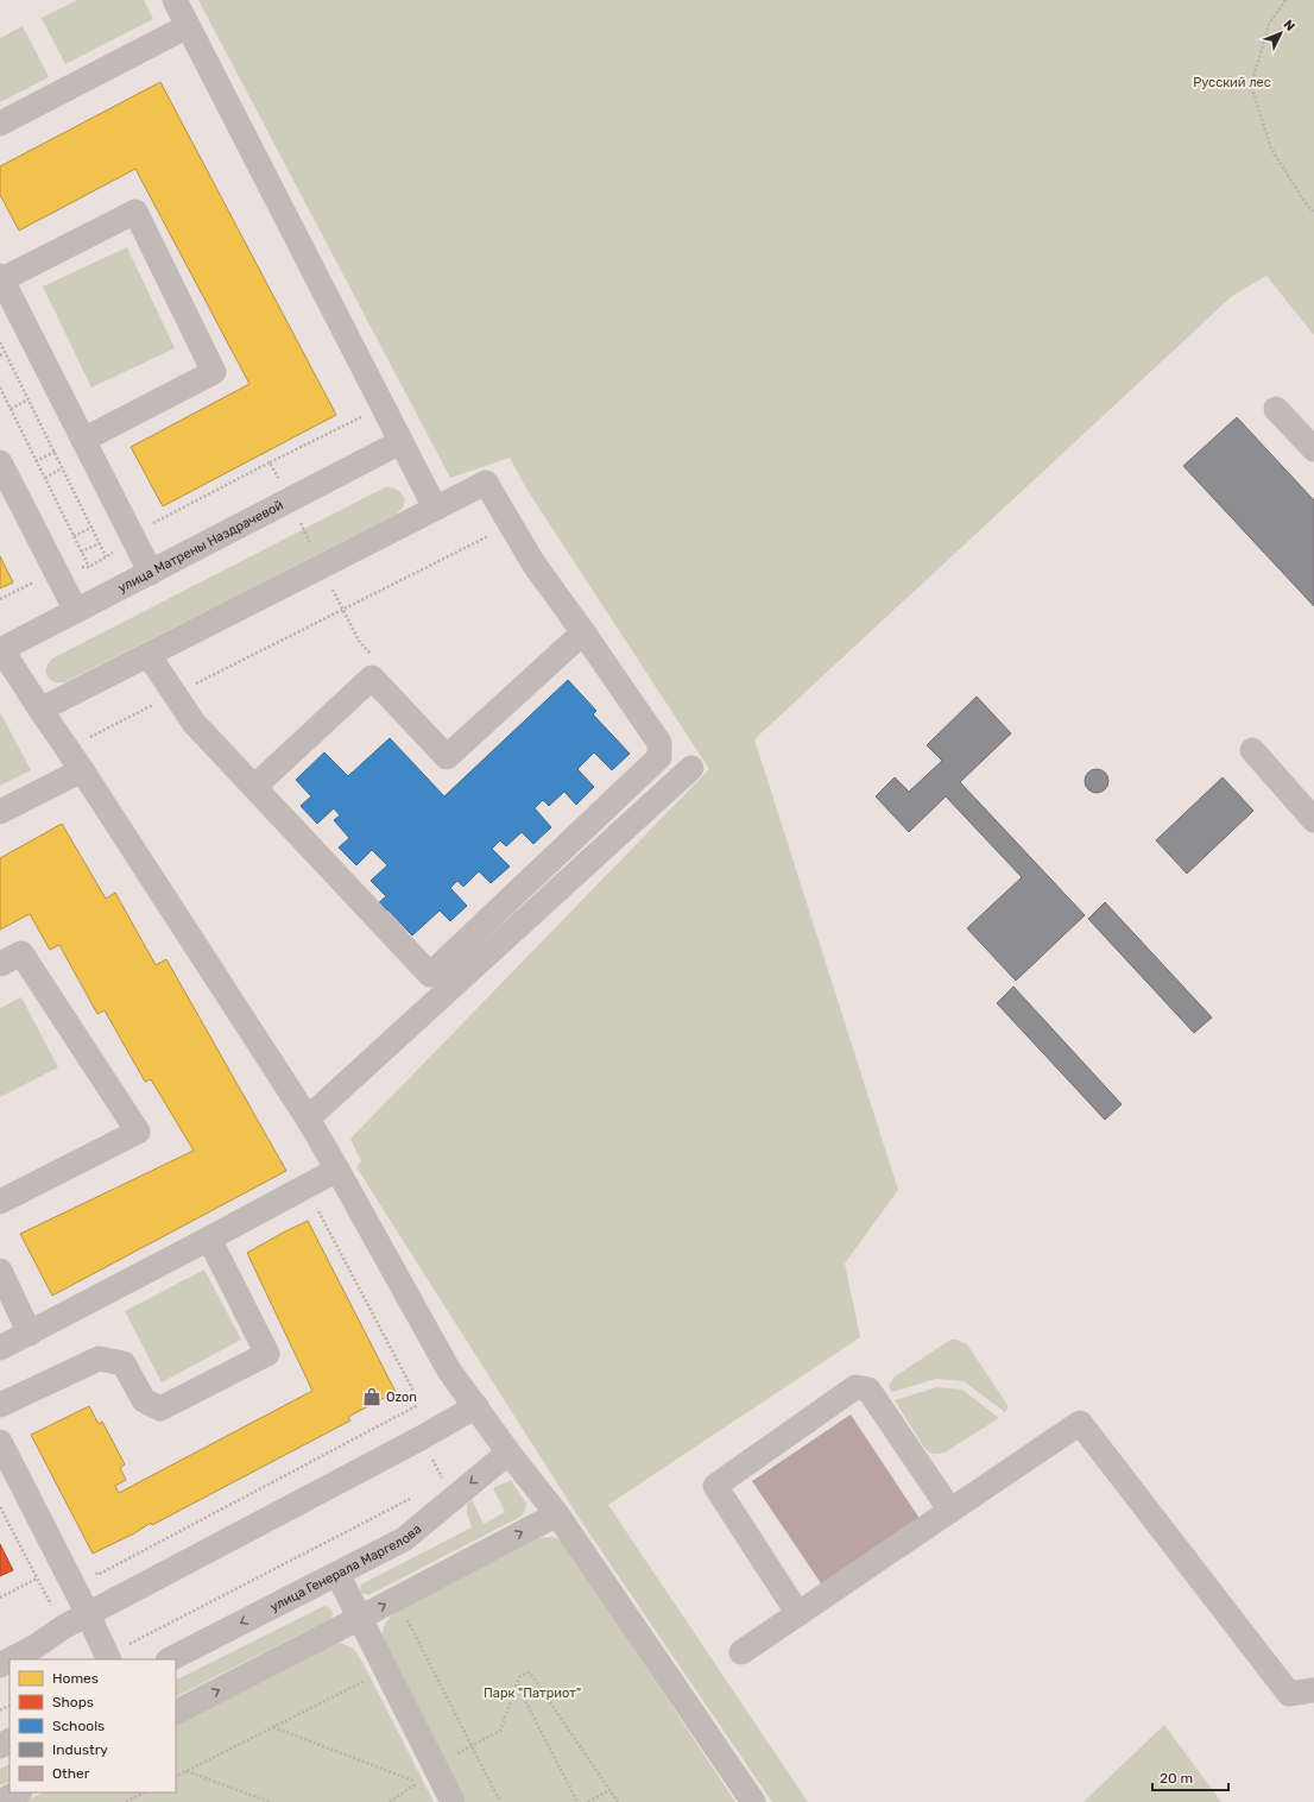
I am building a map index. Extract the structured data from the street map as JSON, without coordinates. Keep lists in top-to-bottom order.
{
  "streets": {
    "street": ["улица Матрены Наздрачевой", "улица Генерала Маргелова"]
  },
  "parks": ["Русский лес", "Парк \"Патриот\""],
  "places": {
    "shop": ["Ozon"]
  },
  "legend": [
    "Homes",
    "Shops",
    "Schools",
    "Industry",
    "Other"
  ],
  "scale_bar": "20 m",
  "north": "top right"
}
